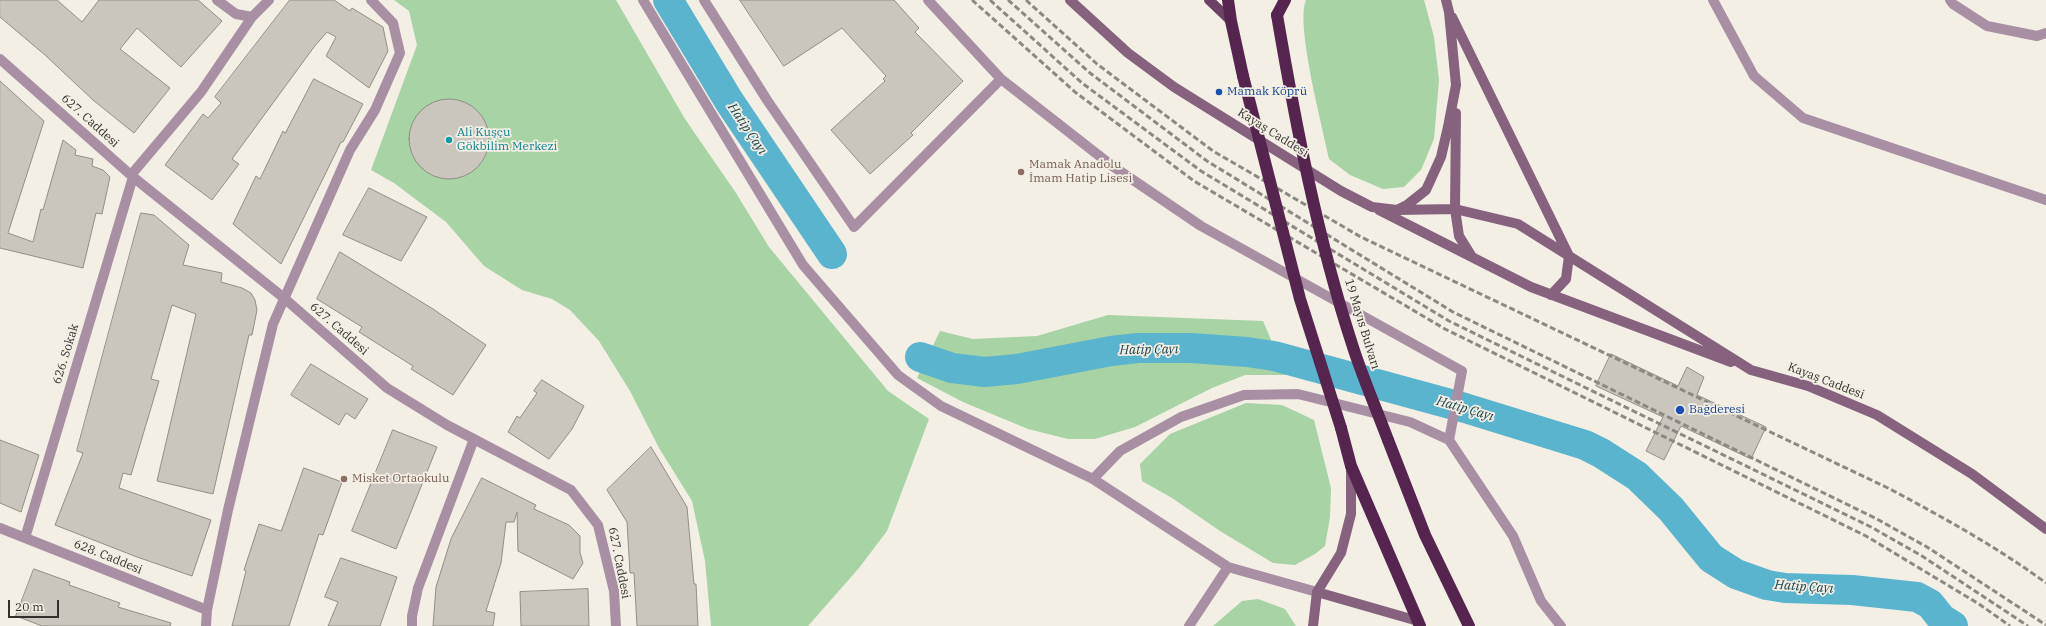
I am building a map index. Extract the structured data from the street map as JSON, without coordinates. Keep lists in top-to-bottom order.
{
  "streets": {
    "highway": ["19 Mayıs Bulvarı"],
    "street": [
      "627. Caddesi",
      "Kayaş Caddesi",
      "626. Sokak",
      "628. Caddesi"
    ]
  },
  "crossings": [
    ["627. Caddesi", "626. Sokak"],
    ["626. Sokak", "628. Caddesi"]
  ],
  "water": ["Hatip Çayı"],
  "places": [
    "Mamak Köprü",
    "Ali Kuşçu Gökbilim Merkezi",
    "Mamak Anadolu İmam Hatip Lisesi",
    "Bağderesi",
    "Misket Ortaokulu"
  ],
  "scale_bar": "20 m"
}
